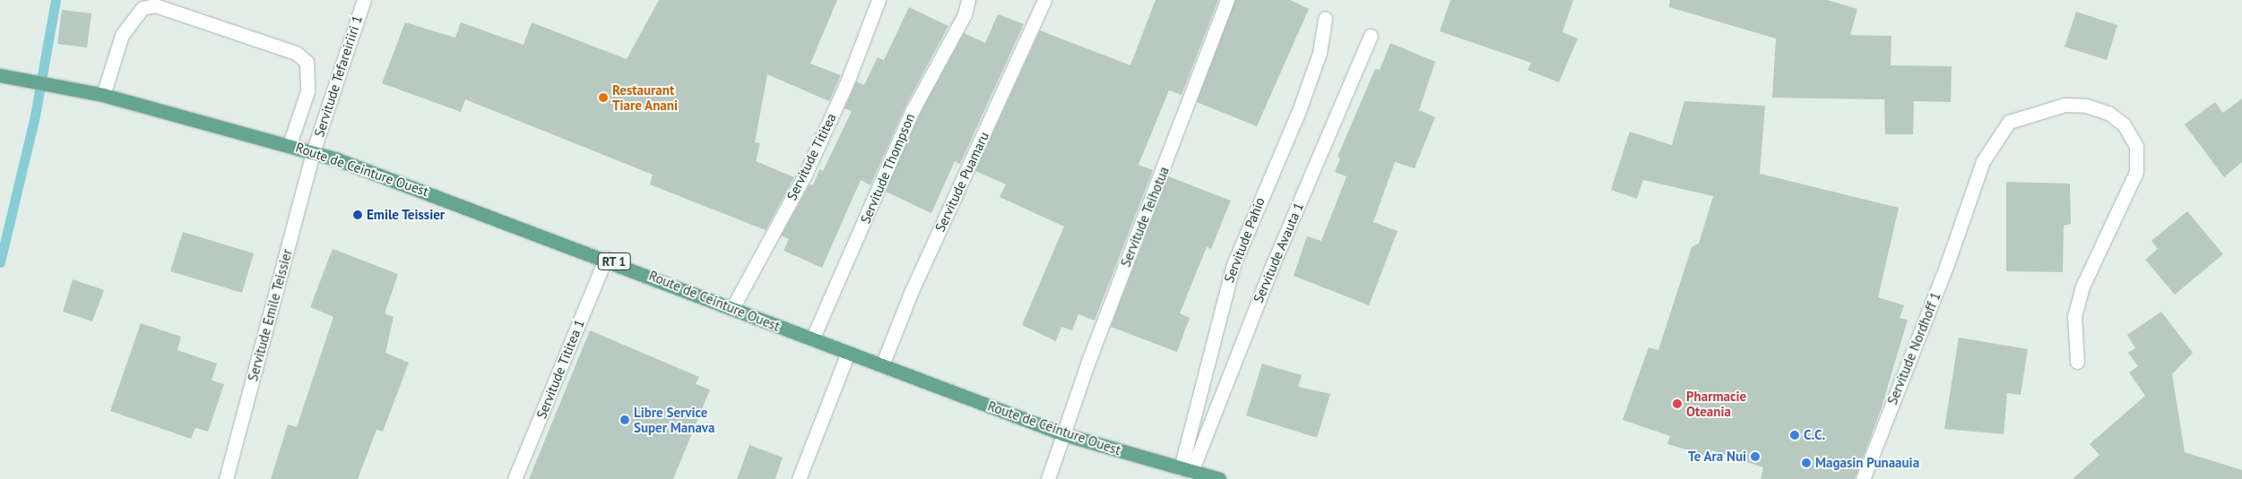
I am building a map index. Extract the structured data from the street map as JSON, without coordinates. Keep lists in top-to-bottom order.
{
  "streets": {
    "main road": ["Route de Ceinture Ouest", "RT 1"],
    "street": [
      "Servitude Tefareiriiri 1",
      "Servitude Tititea",
      "Servitude Thompson",
      "Servitude Puamaru",
      "Servitude Teihotua",
      "Servitude Pahio",
      "Servitude Avauta 1",
      "Servitude Emile Teissier",
      "Servitude Nordhoff 1",
      "Servitude Tititea 1"
    ]
  },
  "crossings": [
    ["Servitude Tefareiriiri 1", "Route de Ceinture Ouest"],
    ["Servitude Tefareiriiri 1", "Servitude Emile Teissier"],
    ["Servitude Tititea", "Route de Ceinture Ouest"],
    ["Servitude Thompson", "Route de Ceinture Ouest"],
    ["Route de Ceinture Ouest", "Servitude Puamaru"],
    ["Route de Ceinture Ouest", "Servitude Teihotua"],
    ["Route de Ceinture Ouest", "Servitude Pahio"],
    ["Route de Ceinture Ouest", "Servitude Avauta 1"],
    ["Route de Ceinture Ouest", "Servitude Emile Teissier"],
    ["Route de Ceinture Ouest", "Servitude Tititea 1"],
    ["Servitude Pahio", "Servitude Avauta 1"]
  ],
  "places": [
    "Restaurant Tiare Anani",
    "Emile Teissier",
    "Pharmacie Oteania",
    "Libre Service Super Manava",
    "C.C.",
    "Te Ara Nui",
    "Magasin Punaauia"
  ]
}
